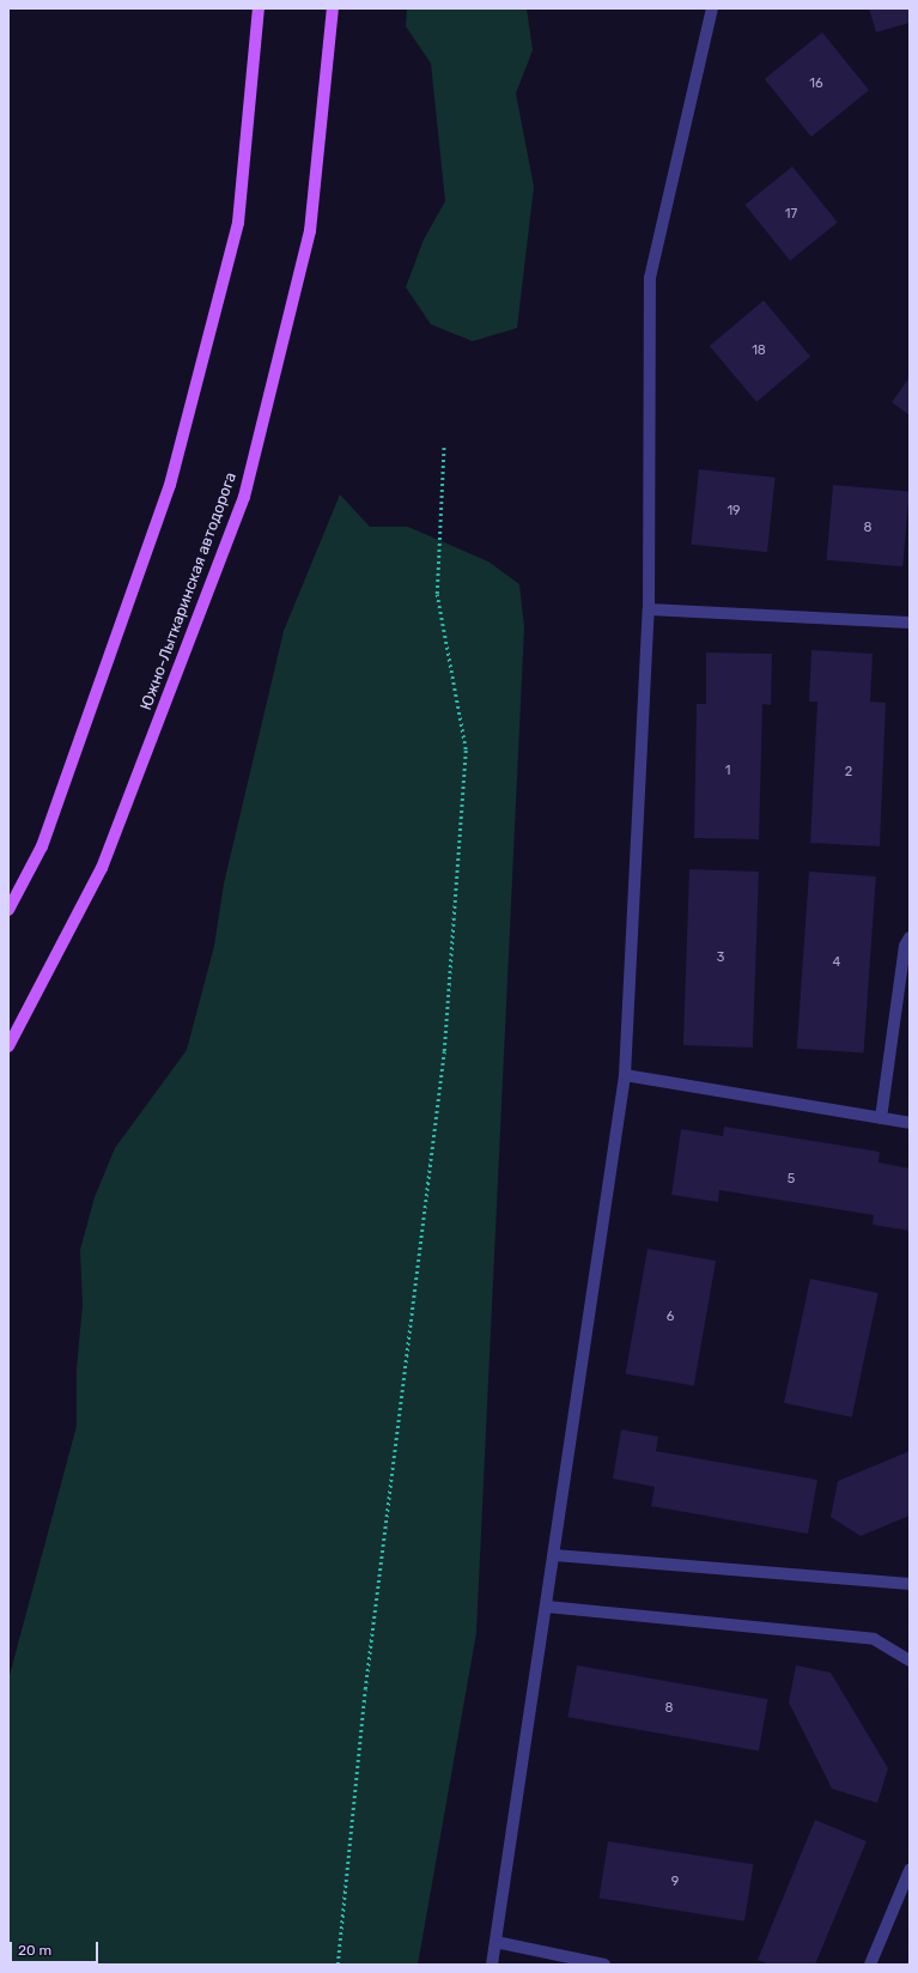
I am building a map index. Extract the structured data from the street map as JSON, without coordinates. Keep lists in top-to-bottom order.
{
  "streets": {
    "main road": ["Южно-Лыткаринская автодорога"]
  },
  "house_numbers": [
    "16",
    "17",
    "18",
    "19",
    "8",
    "1",
    "2",
    "3",
    "4",
    "5",
    "6",
    "8",
    "9"
  ],
  "scale_bar": "20 m"
}
